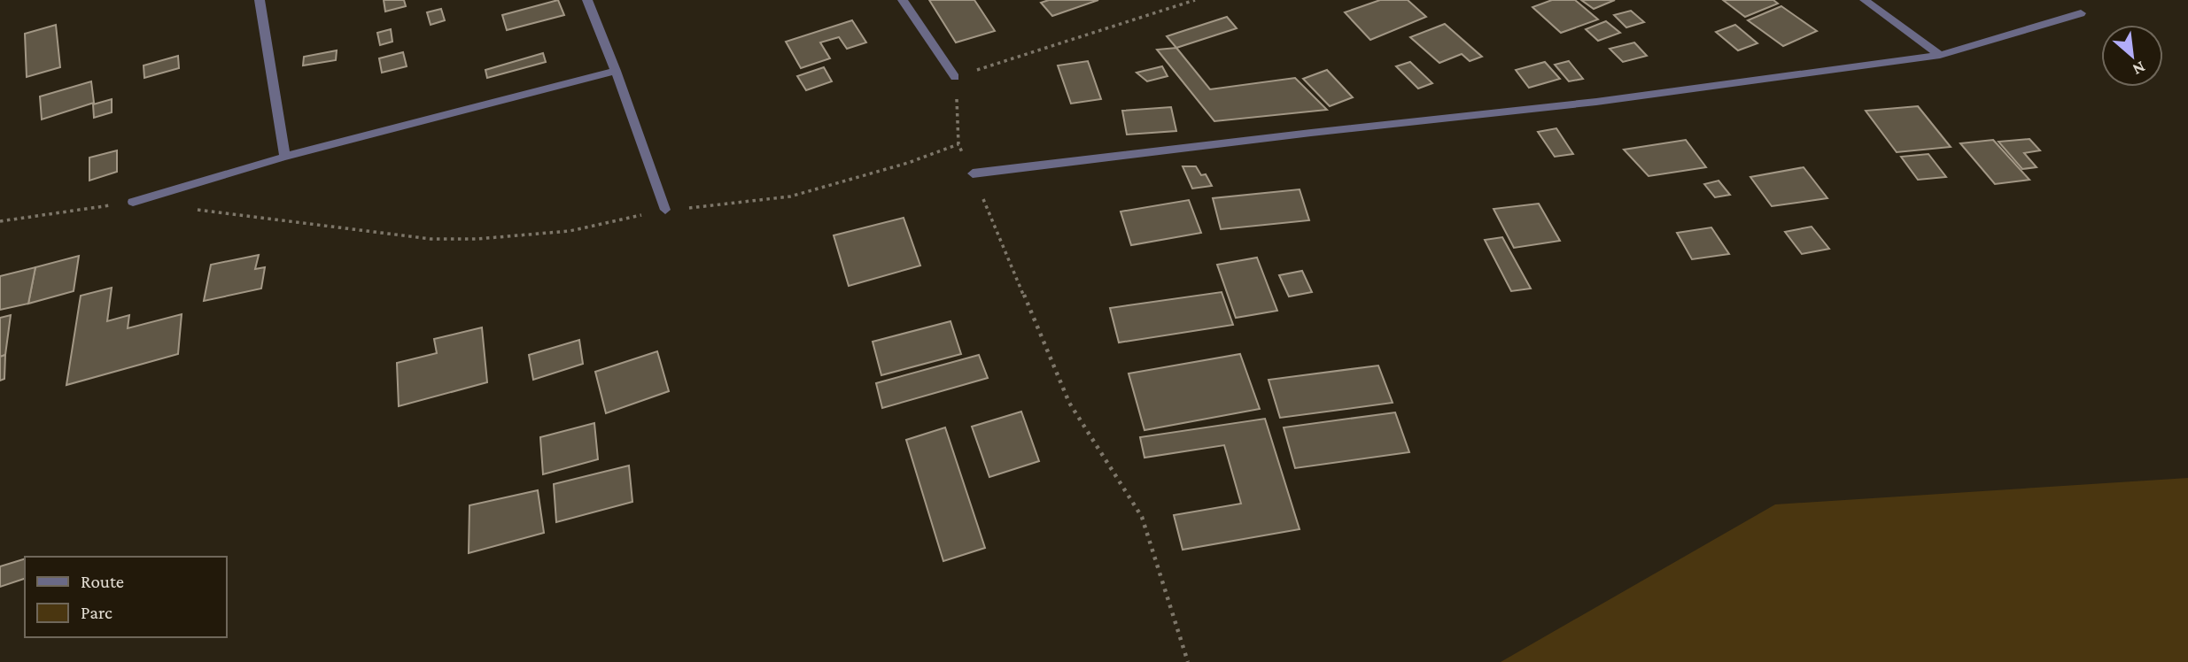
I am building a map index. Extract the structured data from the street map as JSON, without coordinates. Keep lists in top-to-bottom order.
{
  "legend": ["Route", "Parc"],
  "north": "bottom right"
}
